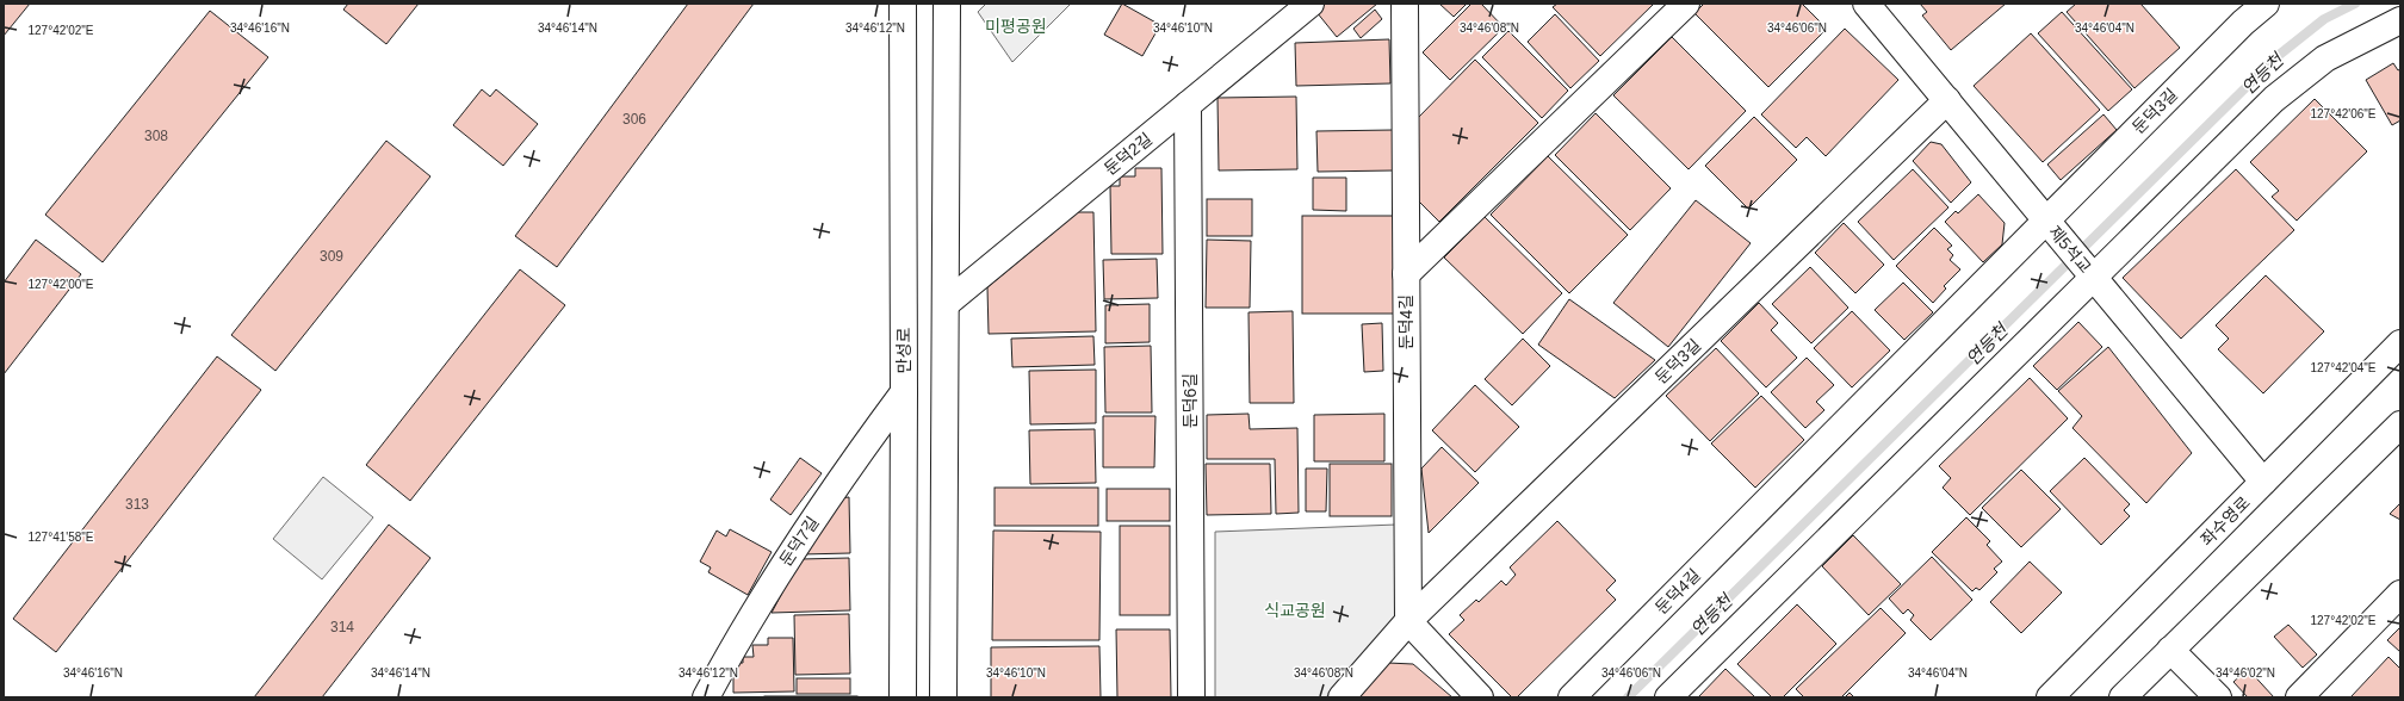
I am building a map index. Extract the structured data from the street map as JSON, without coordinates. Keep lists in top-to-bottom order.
{
  "streets": {
    "street": [
      "둔덕3길",
      "둔덕2길",
      "제5석교",
      "둔덕4길",
      "만성로",
      "둔덕6길",
      "좌수영로",
      "둔덕7길"
    ]
  },
  "crossings": [
    ["둔덕3길", "제5석교"],
    ["둔덕3길", "둔덕4길"],
    ["둔덕2길", "둔덕6길"],
    ["만성로", "둔덕7길"]
  ],
  "water": ["연등천"],
  "parks": ["미평공원", "식교공원"],
  "house_numbers": [
    "306",
    "308",
    "309",
    "313",
    "314"
  ],
  "coordinates": [
    "34°46'16\"N",
    "34°46'14\"N",
    "34°46'12\"N",
    "34°46'10\"N",
    "34°46'08\"N",
    "34°46'06\"N",
    "34°46'04\"N",
    "127°42'02\"E",
    "127°42'06\"E",
    "127°42'00\"E",
    "127°42'04\"E",
    "127°41'58\"E",
    "34°46'02\"N"
  ]
}
